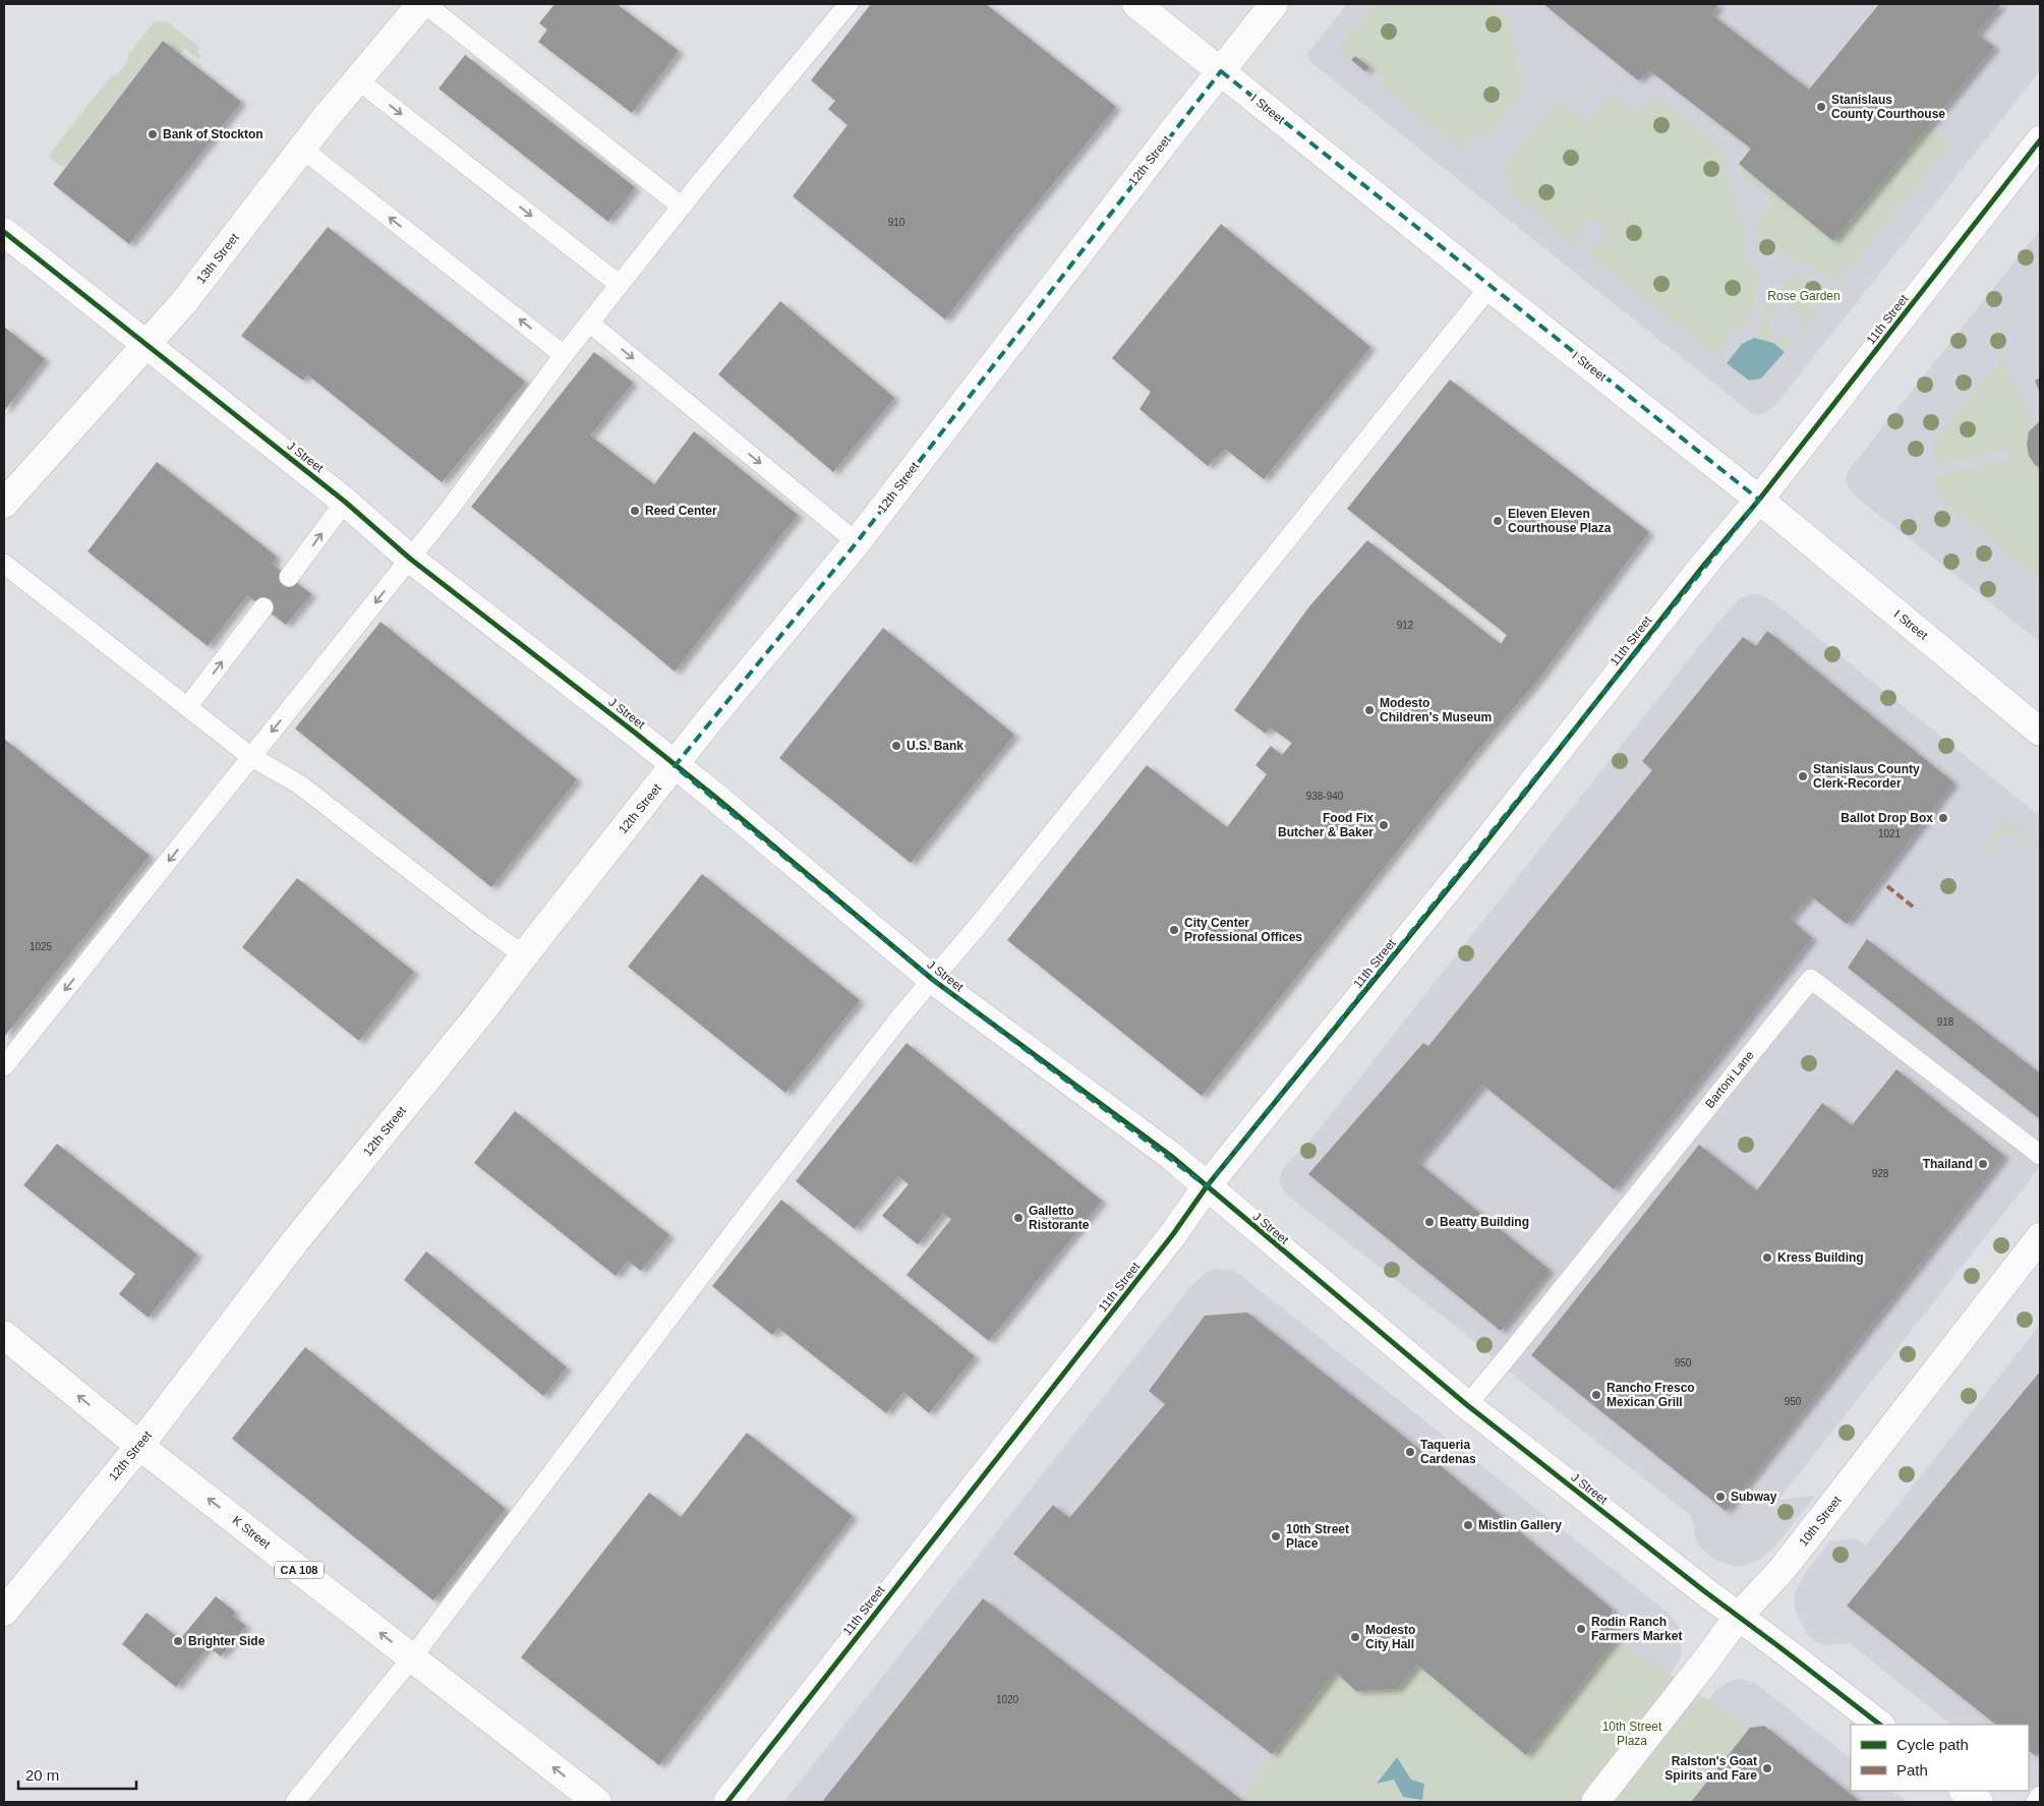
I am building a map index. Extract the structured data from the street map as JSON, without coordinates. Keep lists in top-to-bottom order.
{
  "streets": {
    "street": [
      "I Street",
      "12th Street",
      "13th Street",
      "11th Street",
      "J Street",
      "10th Street",
      "K Street",
      "CA 108"
    ],
    "lane": ["Bartoni Lane"]
  },
  "crossings": [
    ["I Street", "12th Street"],
    ["I Street", "11th Street"],
    ["12th Street", "J Street"],
    ["12th Street", "K Street"],
    ["13th Street", "J Street"],
    ["11th Street", "J Street"],
    ["J Street", "Bartoni Lane"],
    ["J Street", "10th Street"]
  ],
  "one_way": ["K Street"],
  "parks": ["Rose Garden", "10th Street Plaza"],
  "places": [
    "Stanislaus County Courthouse",
    "Bank of Stockton",
    "Reed Center",
    "Eleven Eleven Courthouse Plaza",
    "Modesto Children's Museum",
    "U.S. Bank",
    "Stanislaus County Clerk-Recorder",
    "Ballot Drop Box",
    "Food Fix Butcher & Baker",
    "City Center Professional Offices",
    "Thailand",
    "Galletto Ristorante",
    "Beatty Building",
    "Kress Building",
    "Rancho Fresco Mexican Grill",
    "Taqueria Cardenas",
    "Subway",
    "Mistlin Gallery",
    "10th Street Place",
    "Rodin Ranch Farmers Market",
    "Modesto City Hall",
    "Brighter Side",
    "Ralston's Goat Spirits and Fare"
  ],
  "house_numbers": [
    "910",
    "912",
    "938-940",
    "1021",
    "1025",
    "918",
    "928",
    "950",
    "950",
    "1020"
  ],
  "legend": ["Cycle path", "Path"],
  "scale_bar": "20 m"
}
